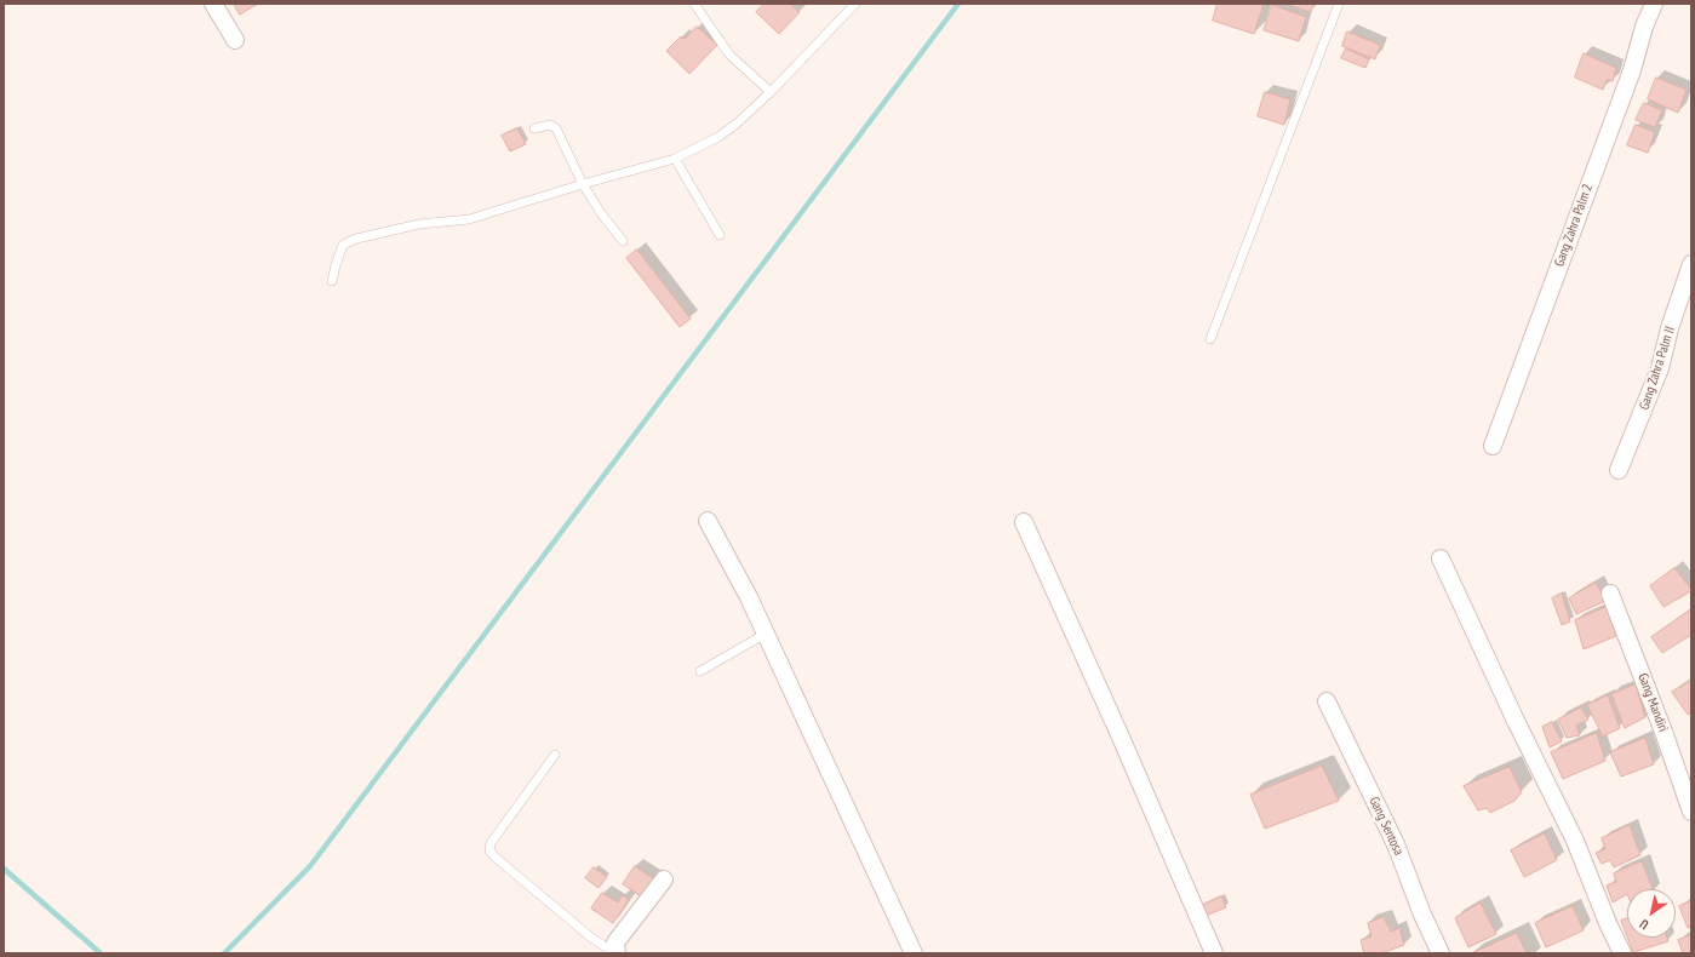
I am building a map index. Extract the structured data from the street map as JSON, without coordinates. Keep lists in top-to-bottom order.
{
  "streets": {
    "street": [
      "Gang Zahra Palm 2",
      "Gang Zahra Palm II",
      "Gang Mandiri",
      "Gang Sentosa"
    ]
  },
  "north": "bottom left"
}
